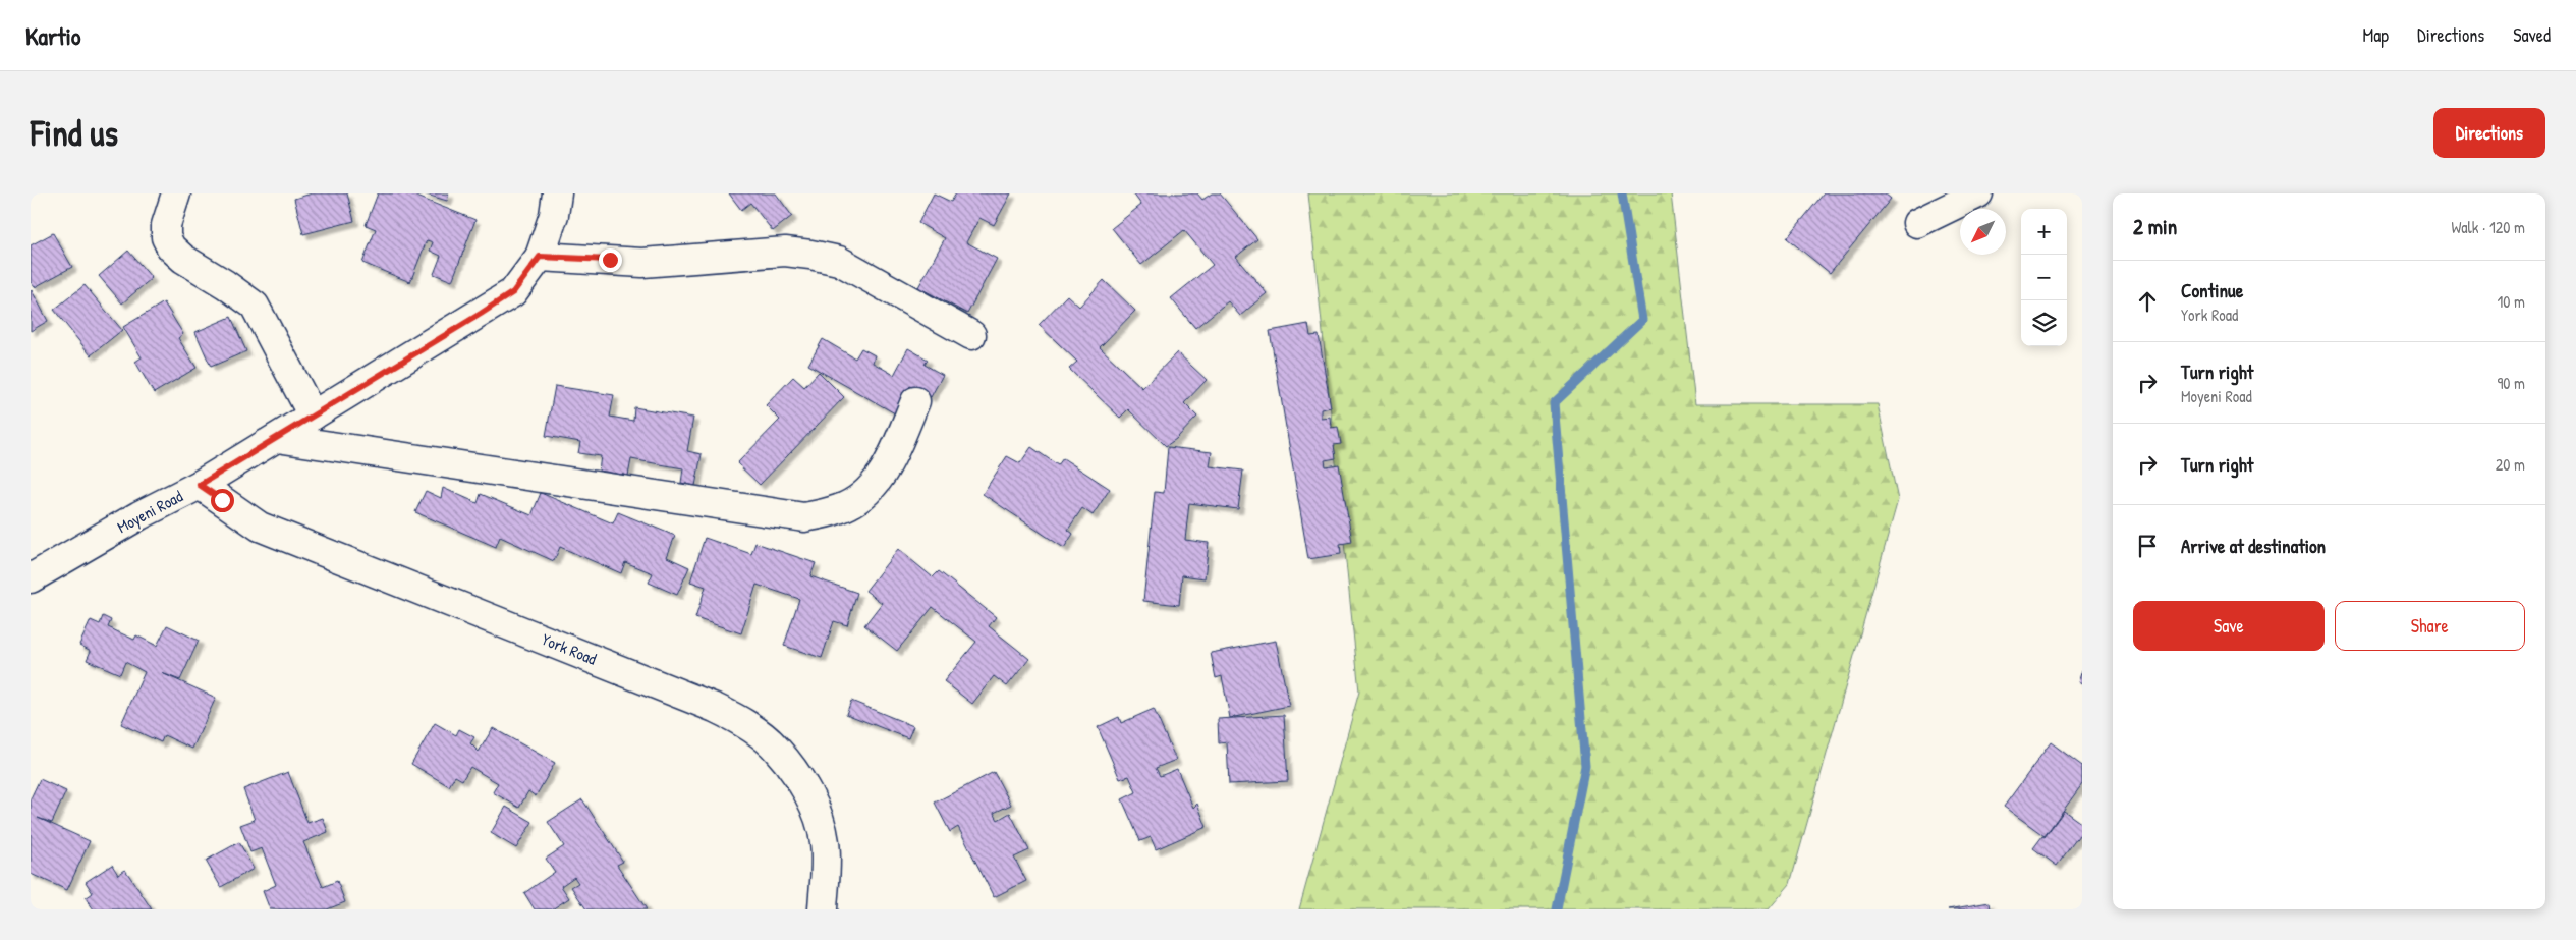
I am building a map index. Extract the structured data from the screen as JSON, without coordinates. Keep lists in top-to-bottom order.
{
  "streets": {
    "street": ["Moyeni Road", "York Road"]
  },
  "crossings": [
    ["Moyeni Road", "York Road"]
  ],
  "north": "bottom left",
  "page": {
    "header": "Kartio",
    "nav": ["Map", "Directions", "Saved"],
    "buttons": [
      "Directions",
      ["Save", "Share"]
    ],
    "title": "Find us",
    "heading": ["2 min", "Walk · 120 m"],
    "map_buttons": ["+", "−"],
    "list": [
      ["Continue", "York Road", "10 m"],
      ["Turn right", "Moyeni Road", "90 m"],
      ["Turn right", "20 m"],
      "Arrive at destination"
    ]
  }
}
